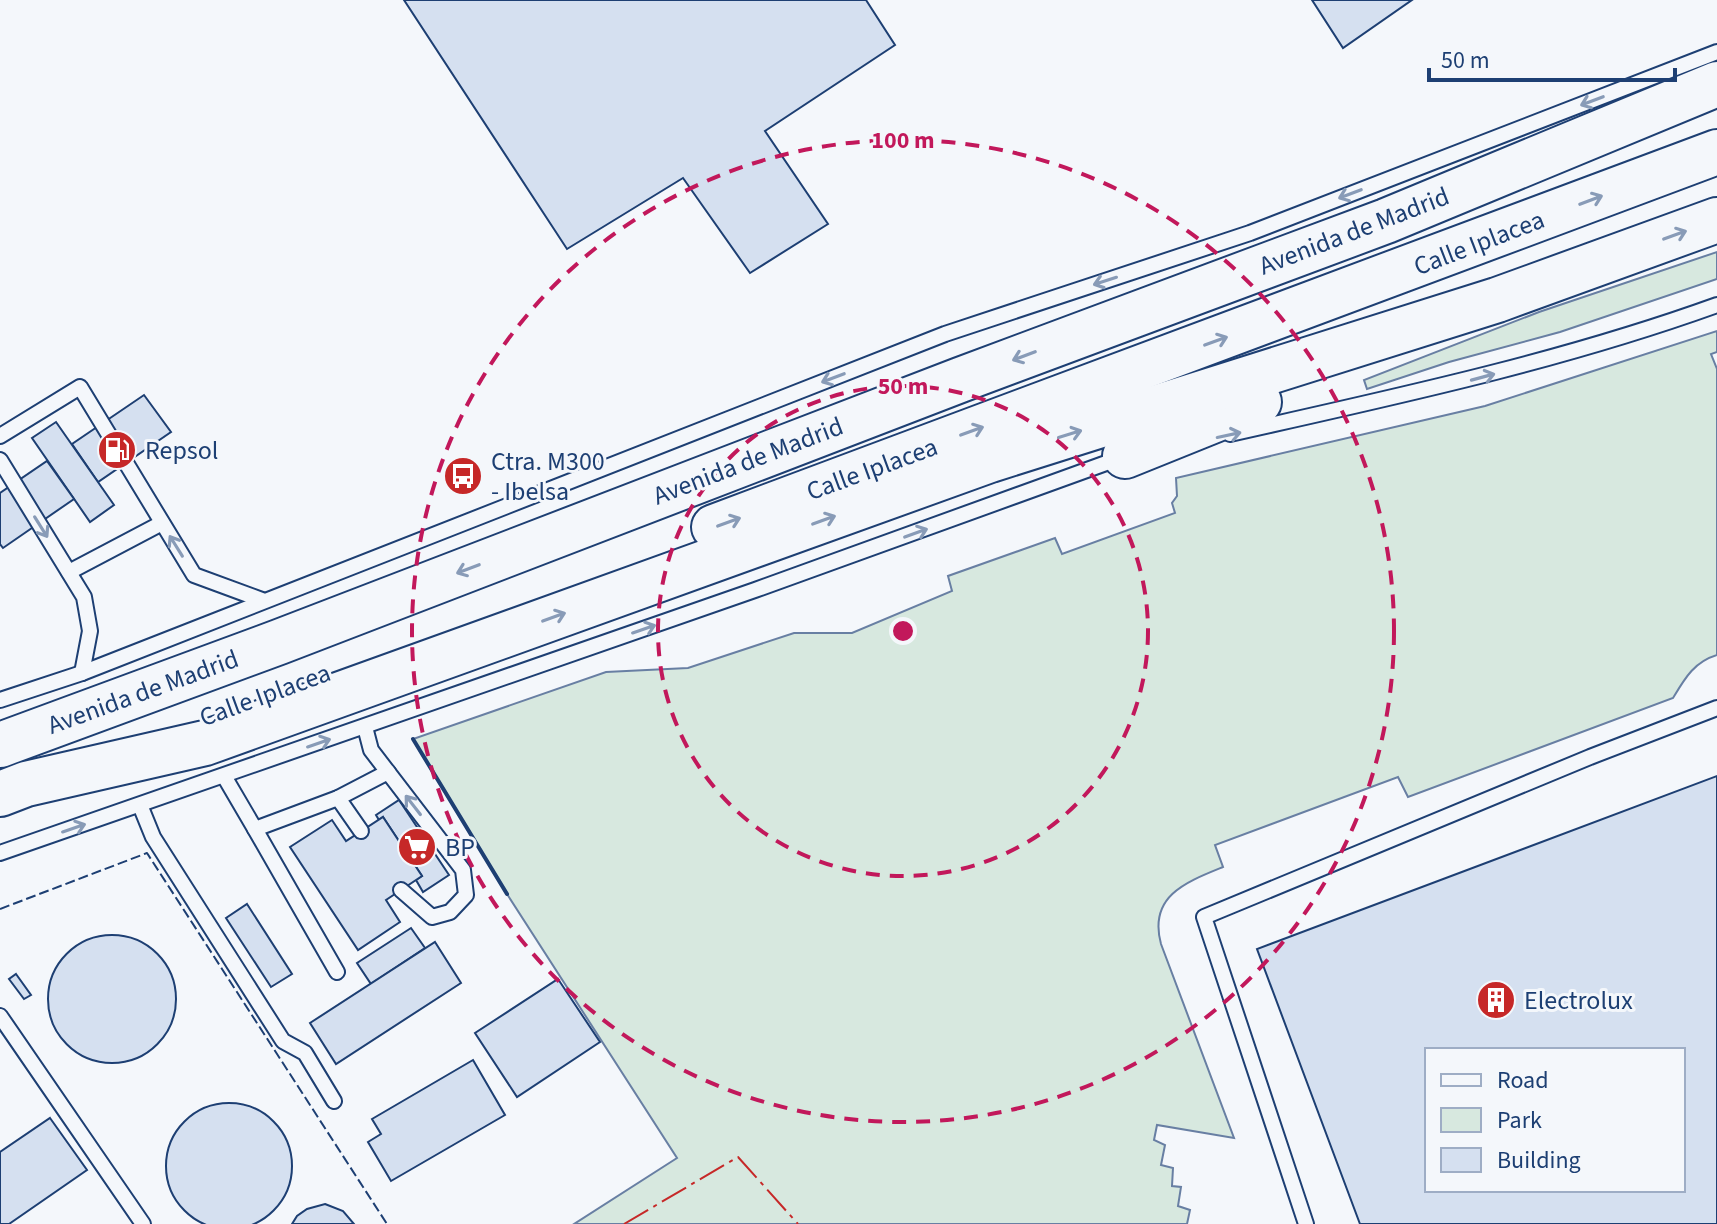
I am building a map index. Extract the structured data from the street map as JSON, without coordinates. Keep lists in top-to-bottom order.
{
  "streets": {
    "main road": ["Avenida de Madrid", "Calle Iplacea"]
  },
  "crossings": [
    ["Avenida de Madrid", "Calle Iplacea"]
  ],
  "places": {
    "fuel station": ["Repsol"],
    "bus stop": ["Ctra. M300 - Ibelsa"],
    "supermarket": ["BP"],
    "building": ["Electrolux"]
  },
  "legend": ["Road", "Park", "Building"],
  "scale_bar": "50 m",
  "rings": ["100 m", "50 m"]
}
